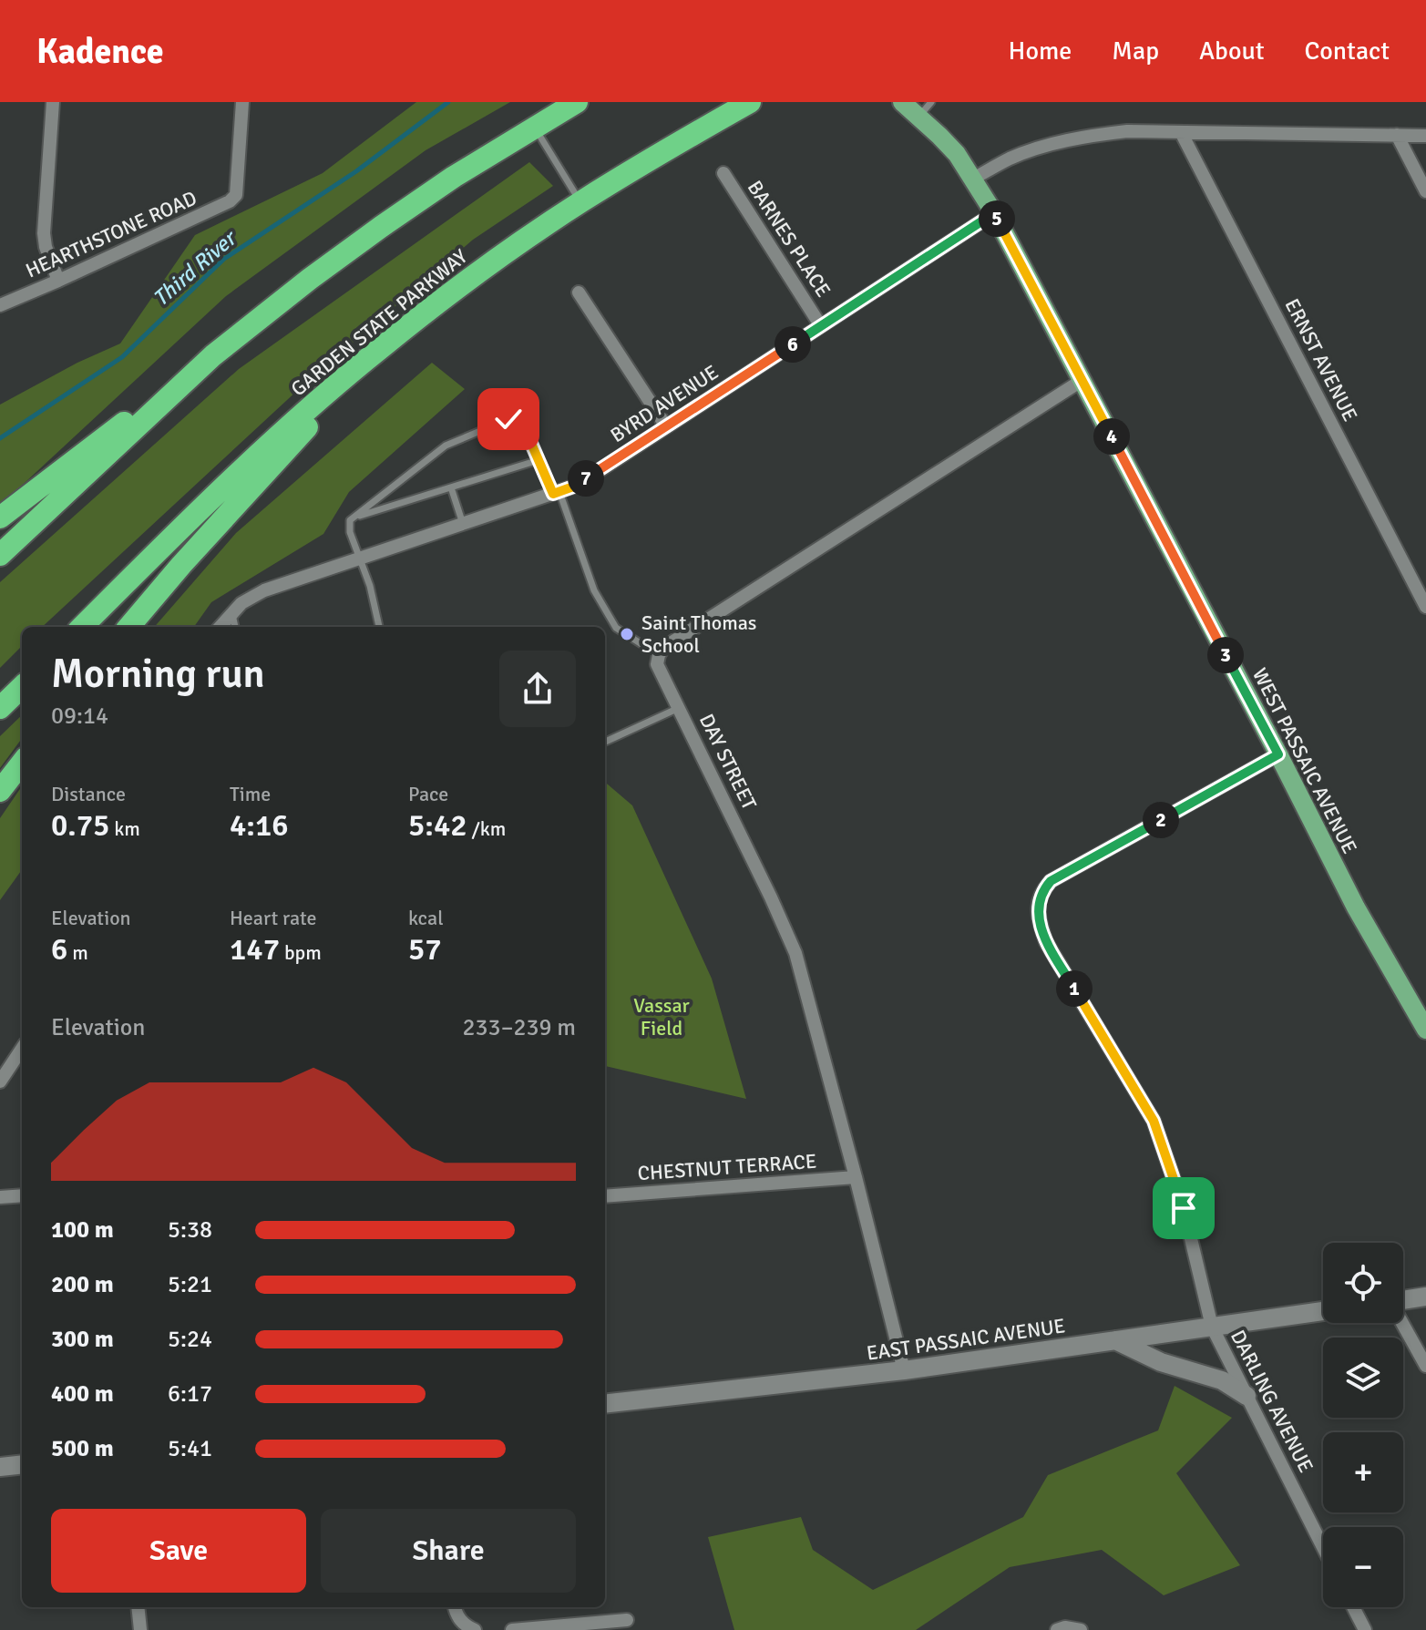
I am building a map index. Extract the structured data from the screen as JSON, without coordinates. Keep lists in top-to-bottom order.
{
  "streets": {
    "highway": ["GARDEN STATE PARKWAY"],
    "main road": ["WEST PASSAIC AVENUE", "EAST PASSAIC AVENUE"],
    "street": [
      "HEARTHSTONE ROAD",
      "BARNES PLACE",
      "ERNST AVENUE",
      "BYRD AVENUE",
      "DAY STREET",
      "CHESTNUT TERRACE",
      "DARLING AVENUE"
    ]
  },
  "crossings": [
    ["BARNES PLACE", "BYRD AVENUE"],
    ["BYRD AVENUE", "WEST PASSAIC AVENUE"],
    ["WEST PASSAIC AVENUE", "DARLING AVENUE"],
    ["DAY STREET", "CHESTNUT TERRACE"],
    ["DAY STREET", "EAST PASSAIC AVENUE"],
    ["EAST PASSAIC AVENUE", "DARLING AVENUE"]
  ],
  "water": ["Third River"],
  "parks": ["Vassar Field"],
  "places": ["Saint Thomas School"],
  "page": {
    "header": "Kadence",
    "nav": [
      "Home",
      "Map",
      "About",
      "Contact"
    ],
    "pins": [
      "5",
      "6",
      "4",
      "7",
      "3",
      "2",
      "1"
    ],
    "heading": ["Morning run", "09:14"],
    "stats": [
      ["Distance", "0.75 km"],
      ["Time", "4:16"],
      ["Pace", "5:42 /km"],
      ["Elevation", "6 m"],
      ["Heart rate", "147 bpm"],
      ["kcal", "57"]
    ],
    "chart": ["Elevation", "233–239 m"],
    "list": [
      {
        "name": "100 m",
        "note": "5:38"
      },
      {
        "name": "200 m",
        "note": "5:21"
      },
      {
        "name": "300 m",
        "note": "5:24"
      },
      {
        "name": "400 m",
        "note": "6:17"
      },
      {
        "name": "500 m",
        "note": "5:41"
      }
    ],
    "map_buttons": ["+", "−"],
    "buttons": ["Save", "Share"]
  }
}
